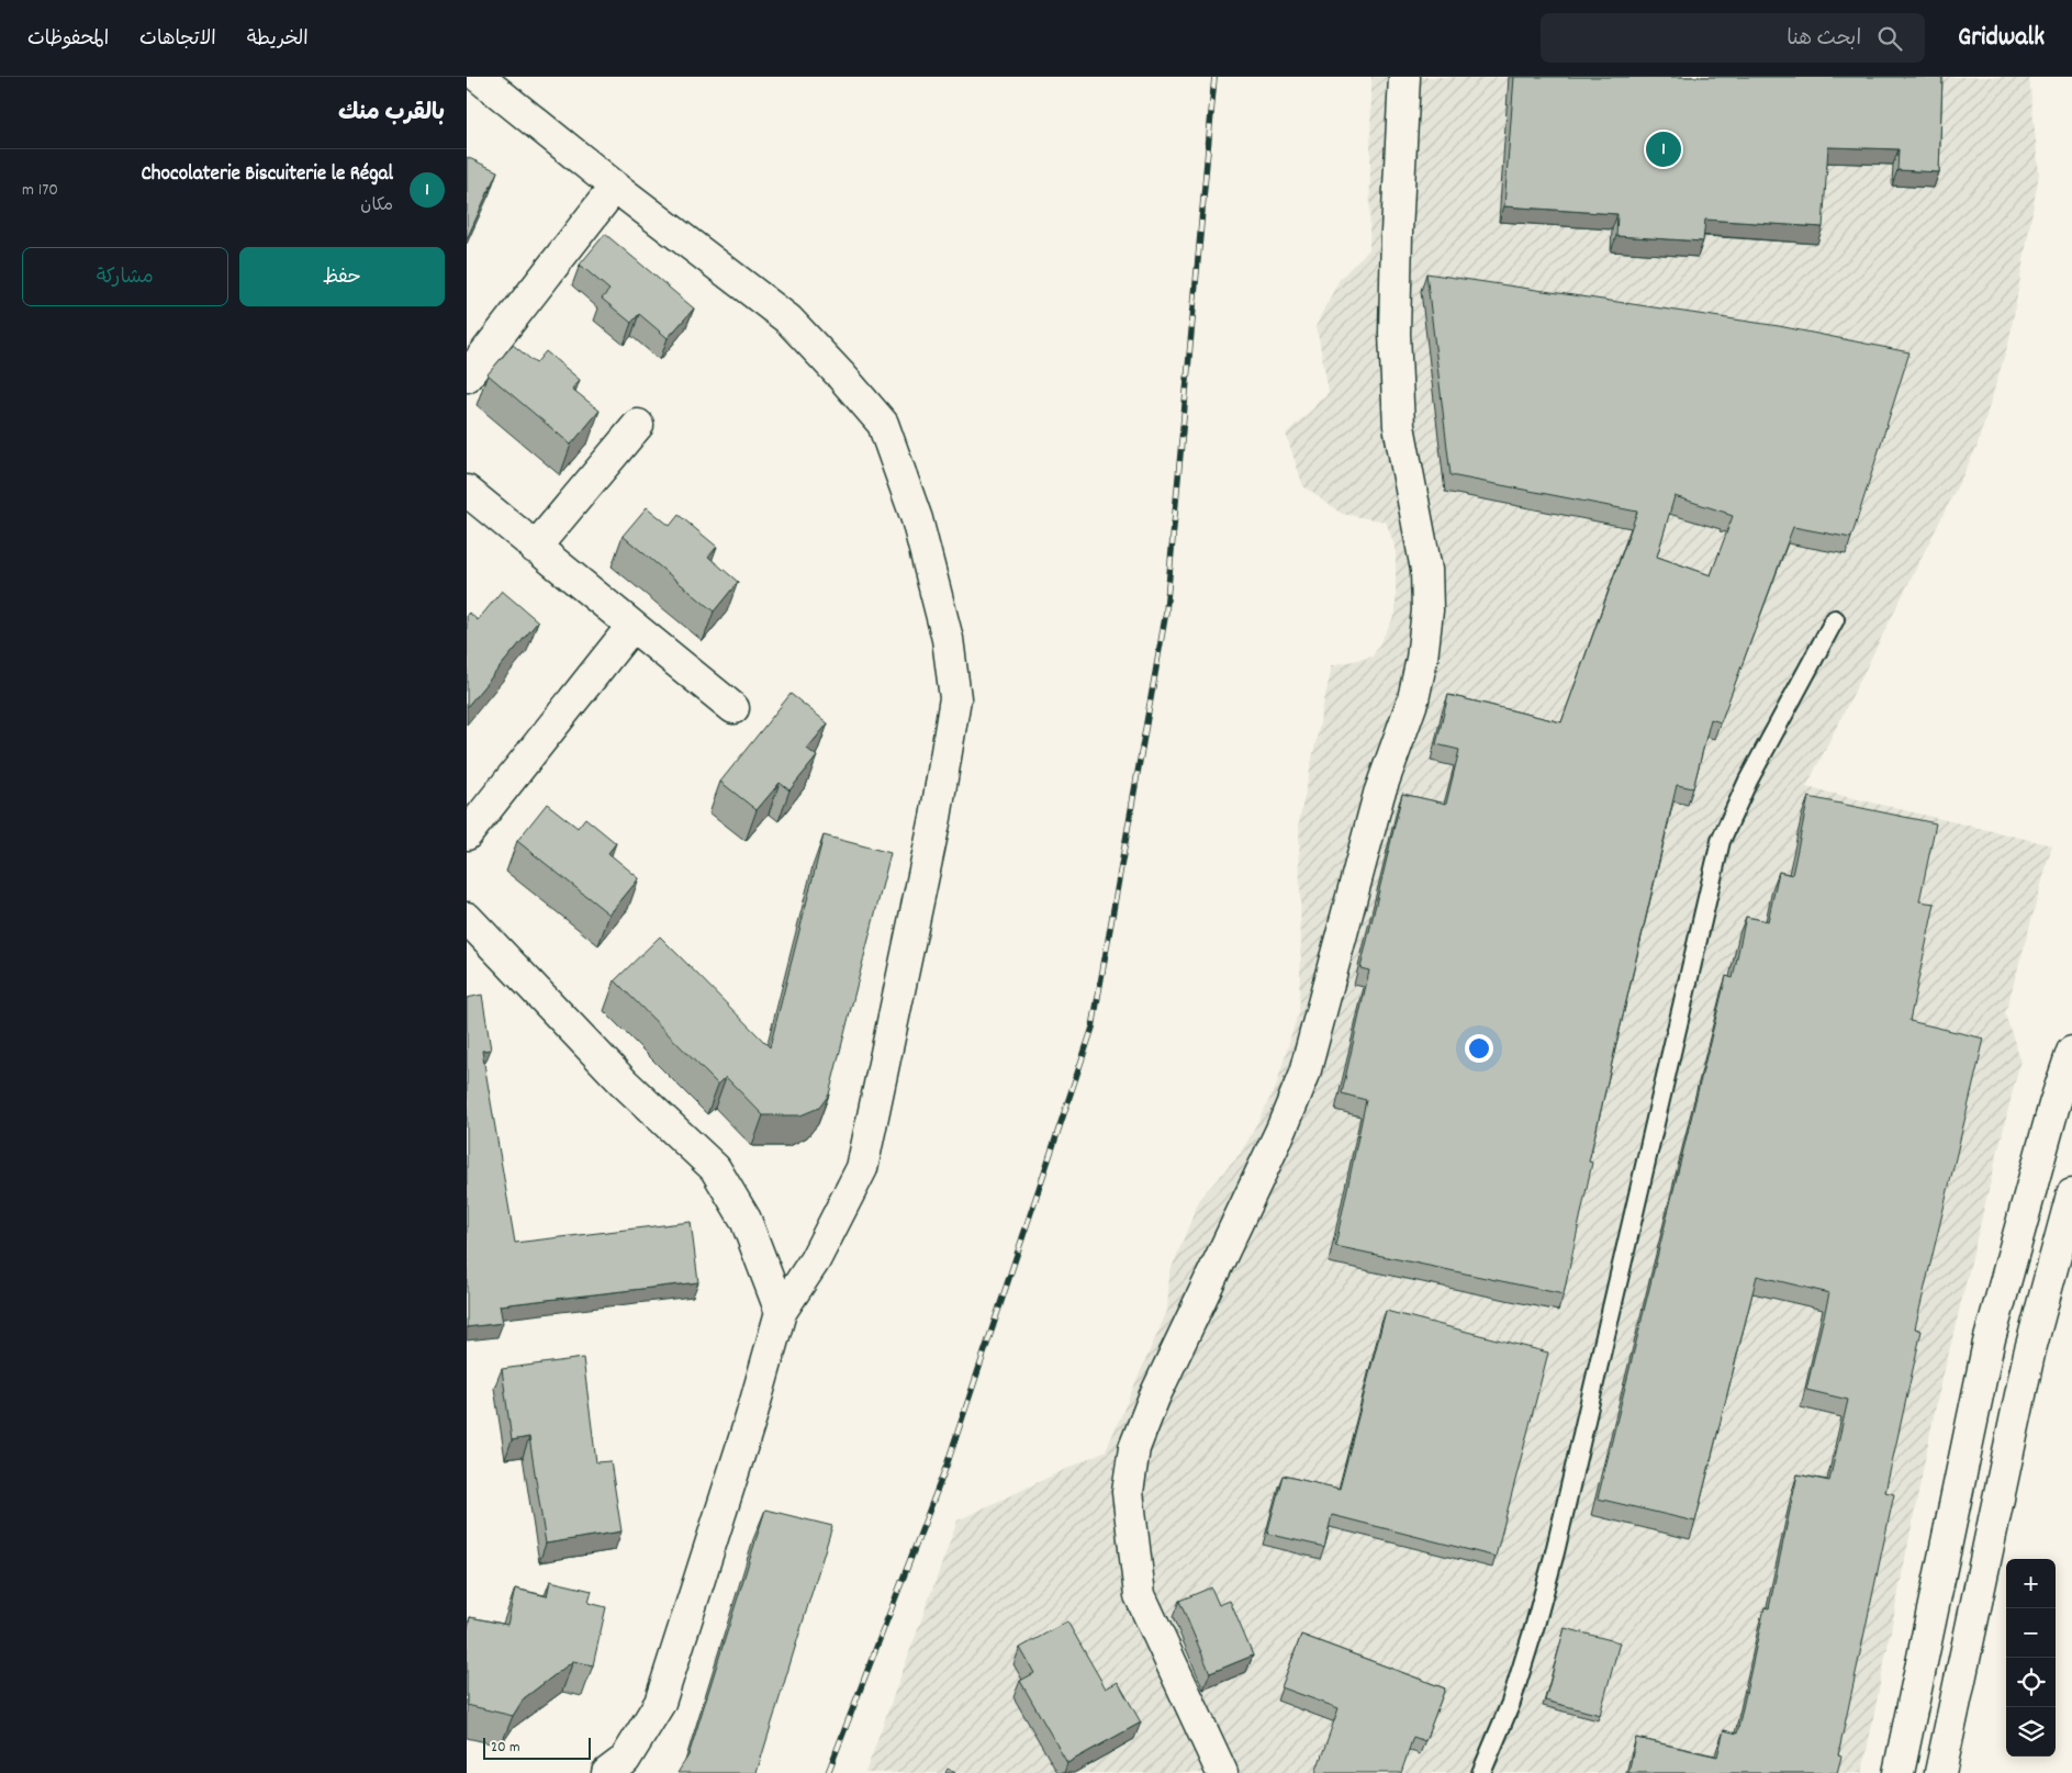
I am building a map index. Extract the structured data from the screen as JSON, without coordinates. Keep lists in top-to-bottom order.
{
  "scale_bar": "20 m",
  "page": {
    "header": "Gridwalk",
    "search": "ابحث هنا",
    "nav": ["الخريطة", "الاتجاهات", "المحفوظات"],
    "heading": "بالقرب منك",
    "pins": "1",
    "list": [
      {
        "mark": "1",
        "name": "Chocolaterie Biscuiterie le Régal",
        "note": "مكان",
        "value": "170 m"
      }
    ],
    "buttons": ["حفظ", "مشاركة"],
    "map_buttons": ["+", "−"],
    "scale": "20 m"
  }
}
